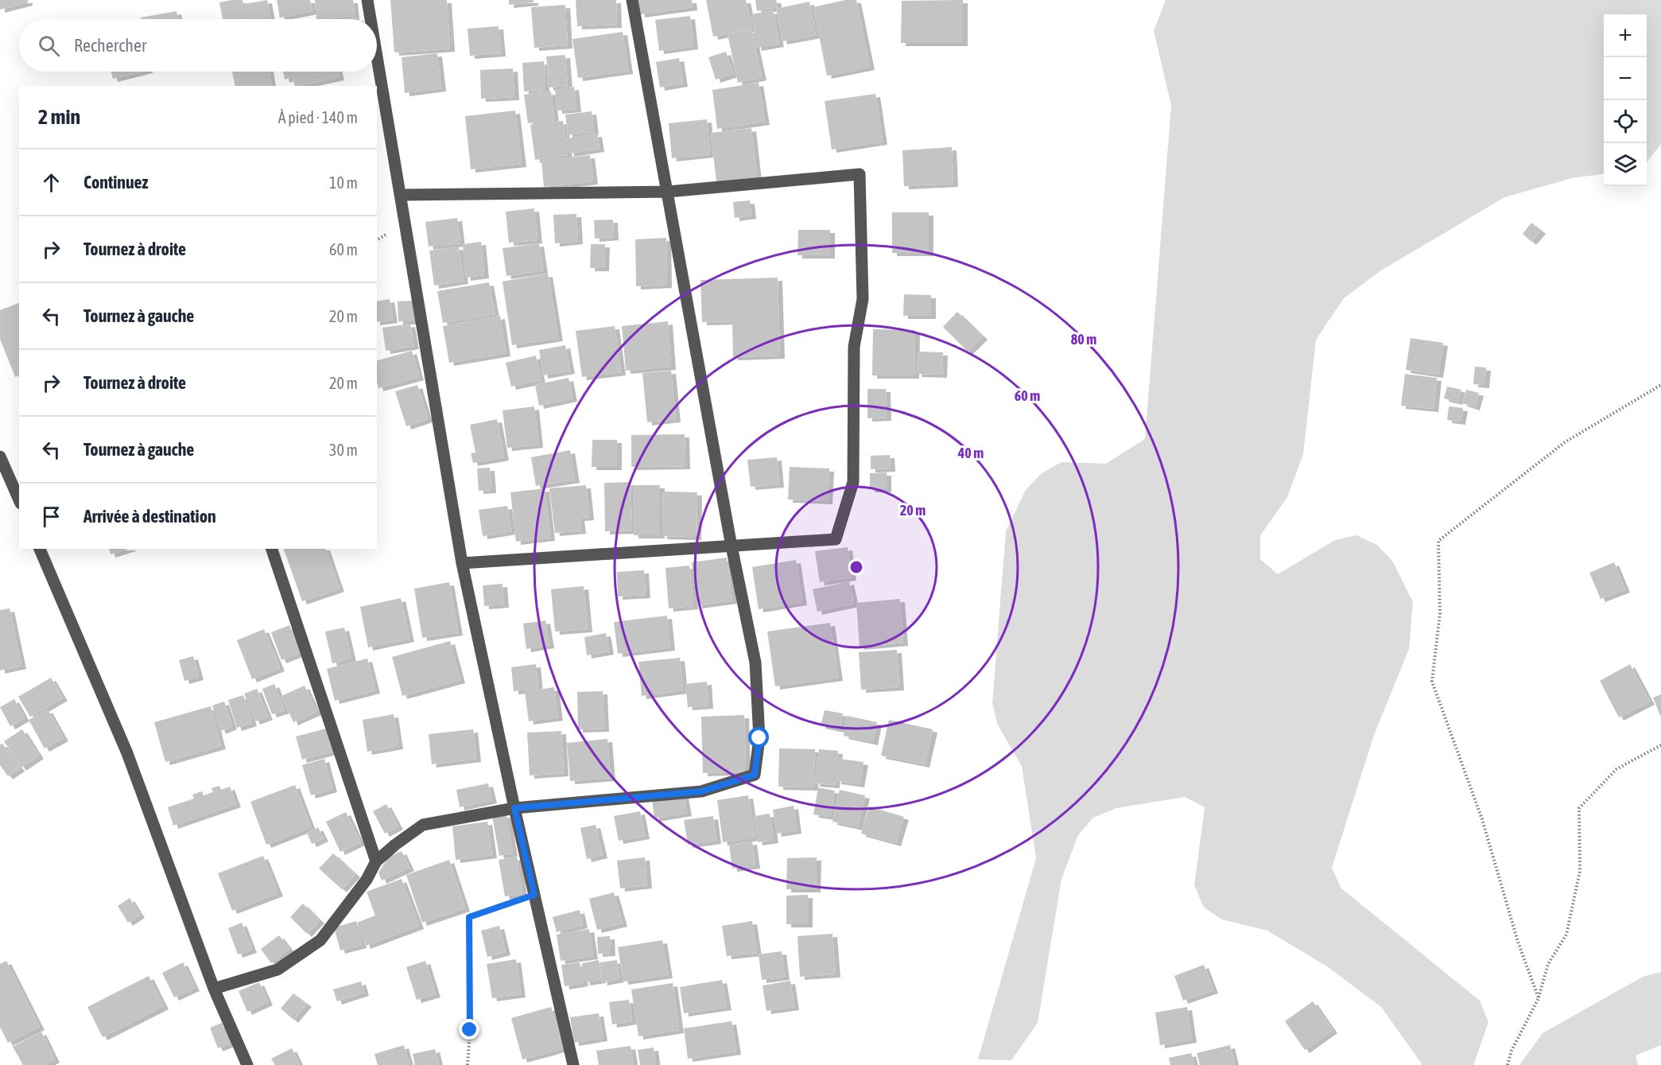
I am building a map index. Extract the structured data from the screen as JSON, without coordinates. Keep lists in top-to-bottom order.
{
  "page": {
    "map_buttons": ["+", "−"],
    "search": "Rechercher",
    "heading": ["2 min", "À pied · 140 m"],
    "list": [
      ["Continuez", "10 m"],
      ["Tournez à droite", "60 m"],
      ["Tournez à gauche", "20 m"],
      ["Tournez à droite", "20 m"],
      ["Tournez à gauche", "30 m"],
      "Arrivée à destination"
    ]
  },
  "rings": [
    "80 m",
    "60 m",
    "40 m",
    "20 m"
  ]
}
